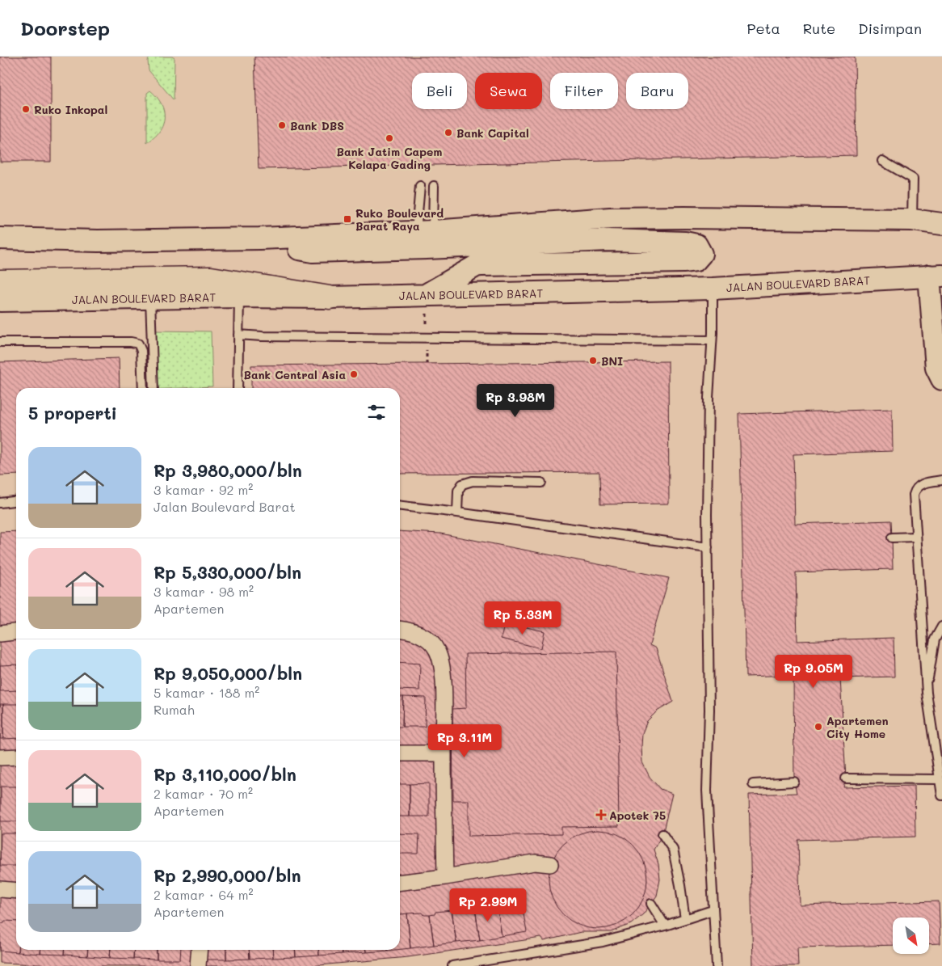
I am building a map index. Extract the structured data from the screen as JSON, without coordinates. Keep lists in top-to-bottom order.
{
  "streets": {
    "main road": ["JALAN BOULEVARD BARAT"]
  },
  "places": {
    "other": [
      "Ruko Inkopal",
      "Bank DBS",
      "Bank Capital",
      "Bank Jatim Capem Kelapa Gading",
      "BNI",
      "Bank Central Asia",
      "Apartemen City Home"
    ],
    "transit": ["Ruko Boulevard Barat Raya"],
    "health": ["Apotek 75"]
  },
  "north": "bottom right",
  "page": {
    "header": "Doorstep",
    "nav": ["Peta", "Rute", "Disimpan"],
    "chip": [
      "Beli",
      "Sewa",
      "Filter",
      "Baru"
    ],
    "price": [
      "Rp 3.98M",
      "Rp 5.33M",
      "Rp 9.05M",
      "Rp 3.11M",
      "Rp 2.99M"
    ],
    "heading": "5 properti",
    "list": [
      {
        "name": "Rp 3,980,000/bln",
        "note": "3 kamar · 92 m² · Jalan Boulevard Barat"
      },
      {
        "name": "Rp 5,330,000/bln",
        "note": "3 kamar · 98 m² · Apartemen"
      },
      {
        "name": "Rp 9,050,000/bln",
        "note": "5 kamar · 188 m² · Rumah"
      },
      {
        "name": "Rp 3,110,000/bln",
        "note": "2 kamar · 70 m² · Apartemen"
      },
      {
        "name": "Rp 2,990,000/bln",
        "note": "2 kamar · 64 m² · Apartemen"
      }
    ]
  }
}
